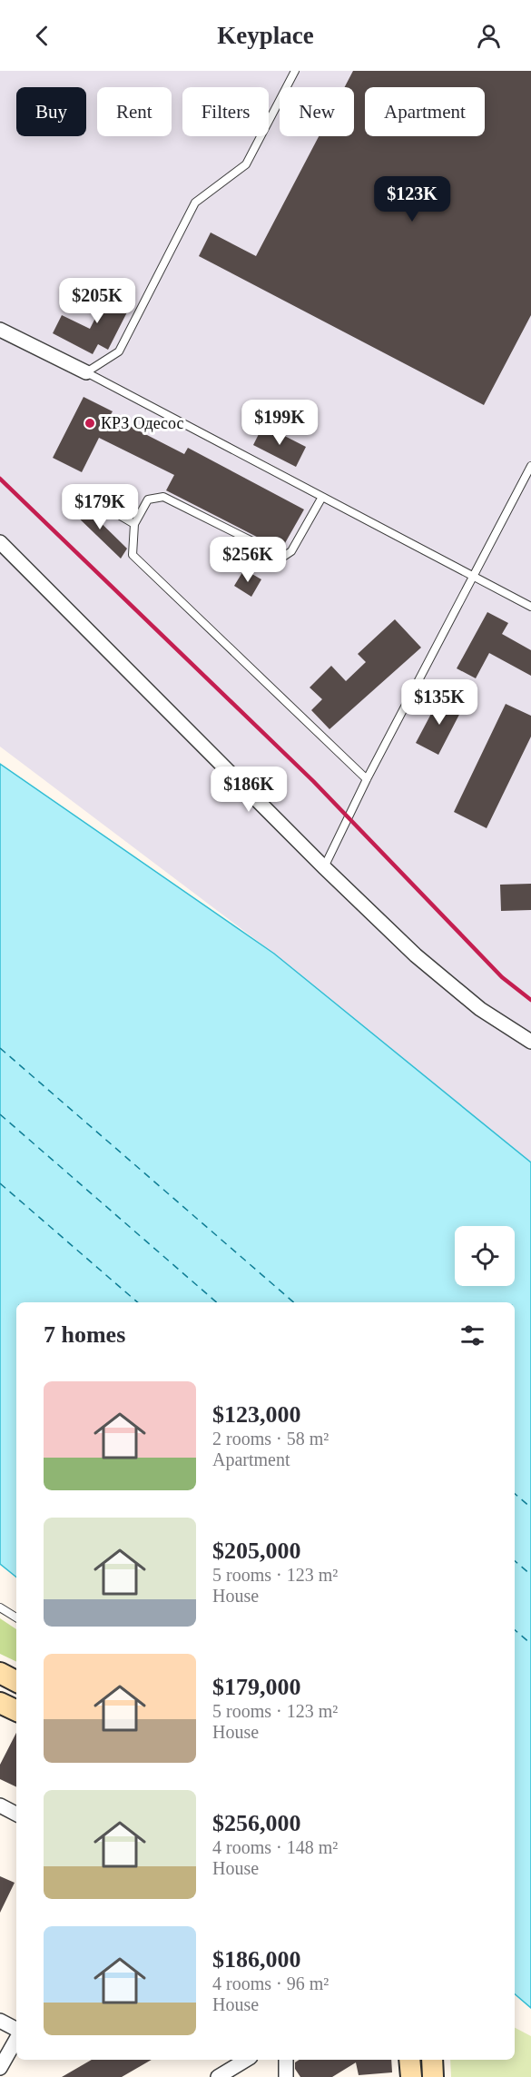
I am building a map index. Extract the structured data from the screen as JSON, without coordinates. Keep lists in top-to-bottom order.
{
  "places": ["КРЗ Одесос"],
  "page": {
    "header": "Keyplace",
    "chip": [
      "Buy",
      "Rent",
      "Filters",
      "New",
      "Apartment"
    ],
    "price": [
      "$123K",
      "$205K",
      "$199K",
      "$179K",
      "$256K",
      "$135K",
      "$186K"
    ],
    "heading": "7 homes",
    "list": [
      {
        "name": "$123,000",
        "note": "2 rooms · 58 m² · Apartment"
      },
      {
        "name": "$205,000",
        "note": "5 rooms · 123 m² · House"
      },
      {
        "name": "$179,000",
        "note": "5 rooms · 123 m² · House"
      },
      {
        "name": "$256,000",
        "note": "4 rooms · 148 m² · House"
      },
      {
        "name": "$186,000",
        "note": "4 rooms · 96 m² · House"
      }
    ]
  }
}
